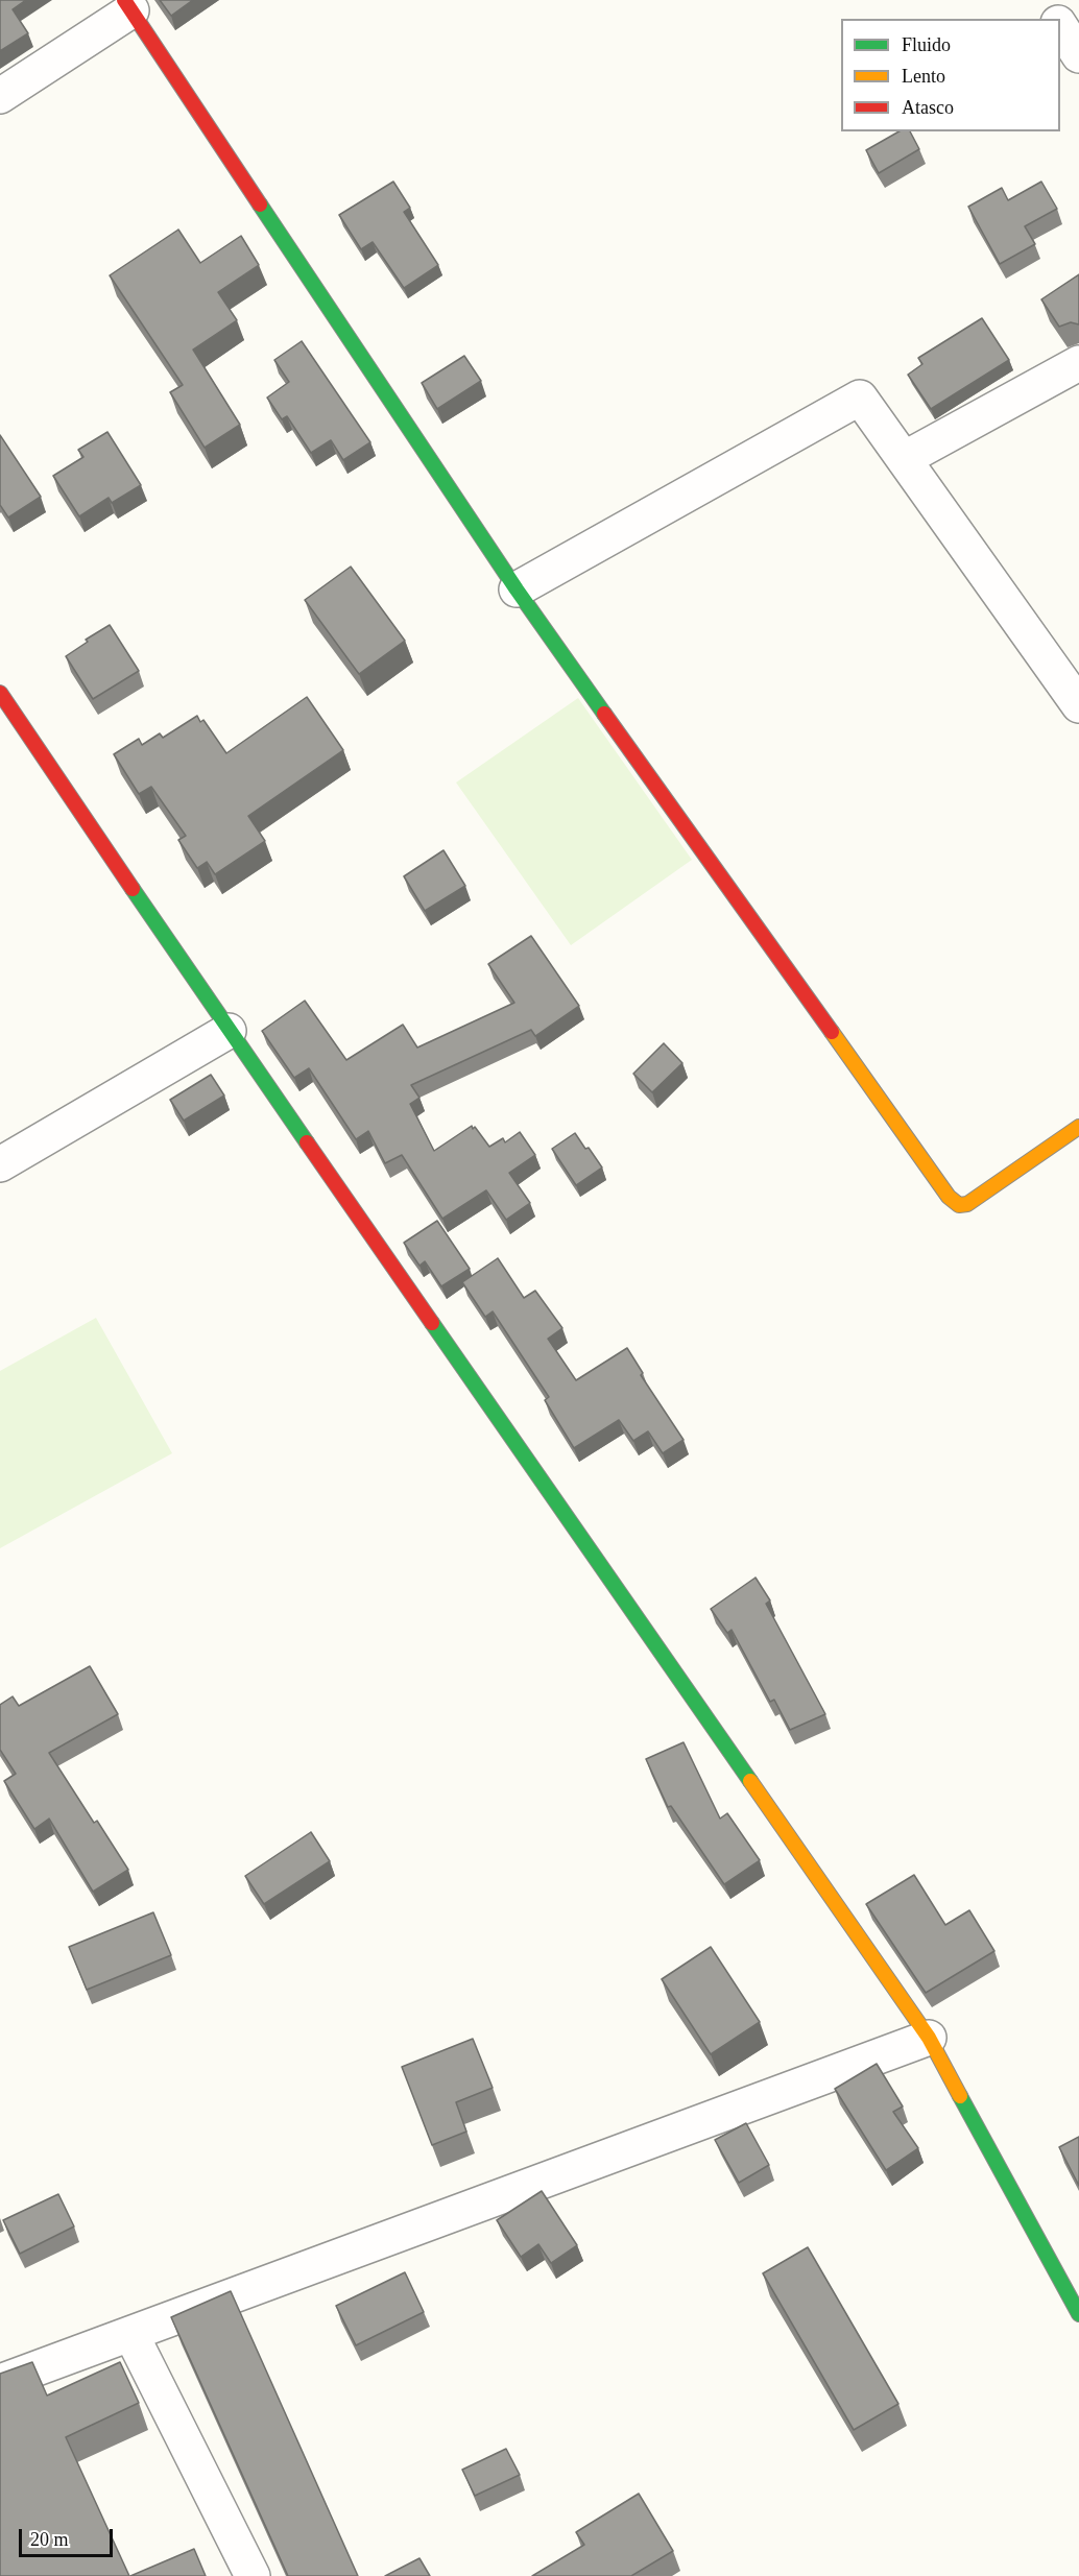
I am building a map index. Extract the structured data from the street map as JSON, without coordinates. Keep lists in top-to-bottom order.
{
  "legend": ["Fluido", "Lento", "Atasco"],
  "scale_bar": "20 m"
}
